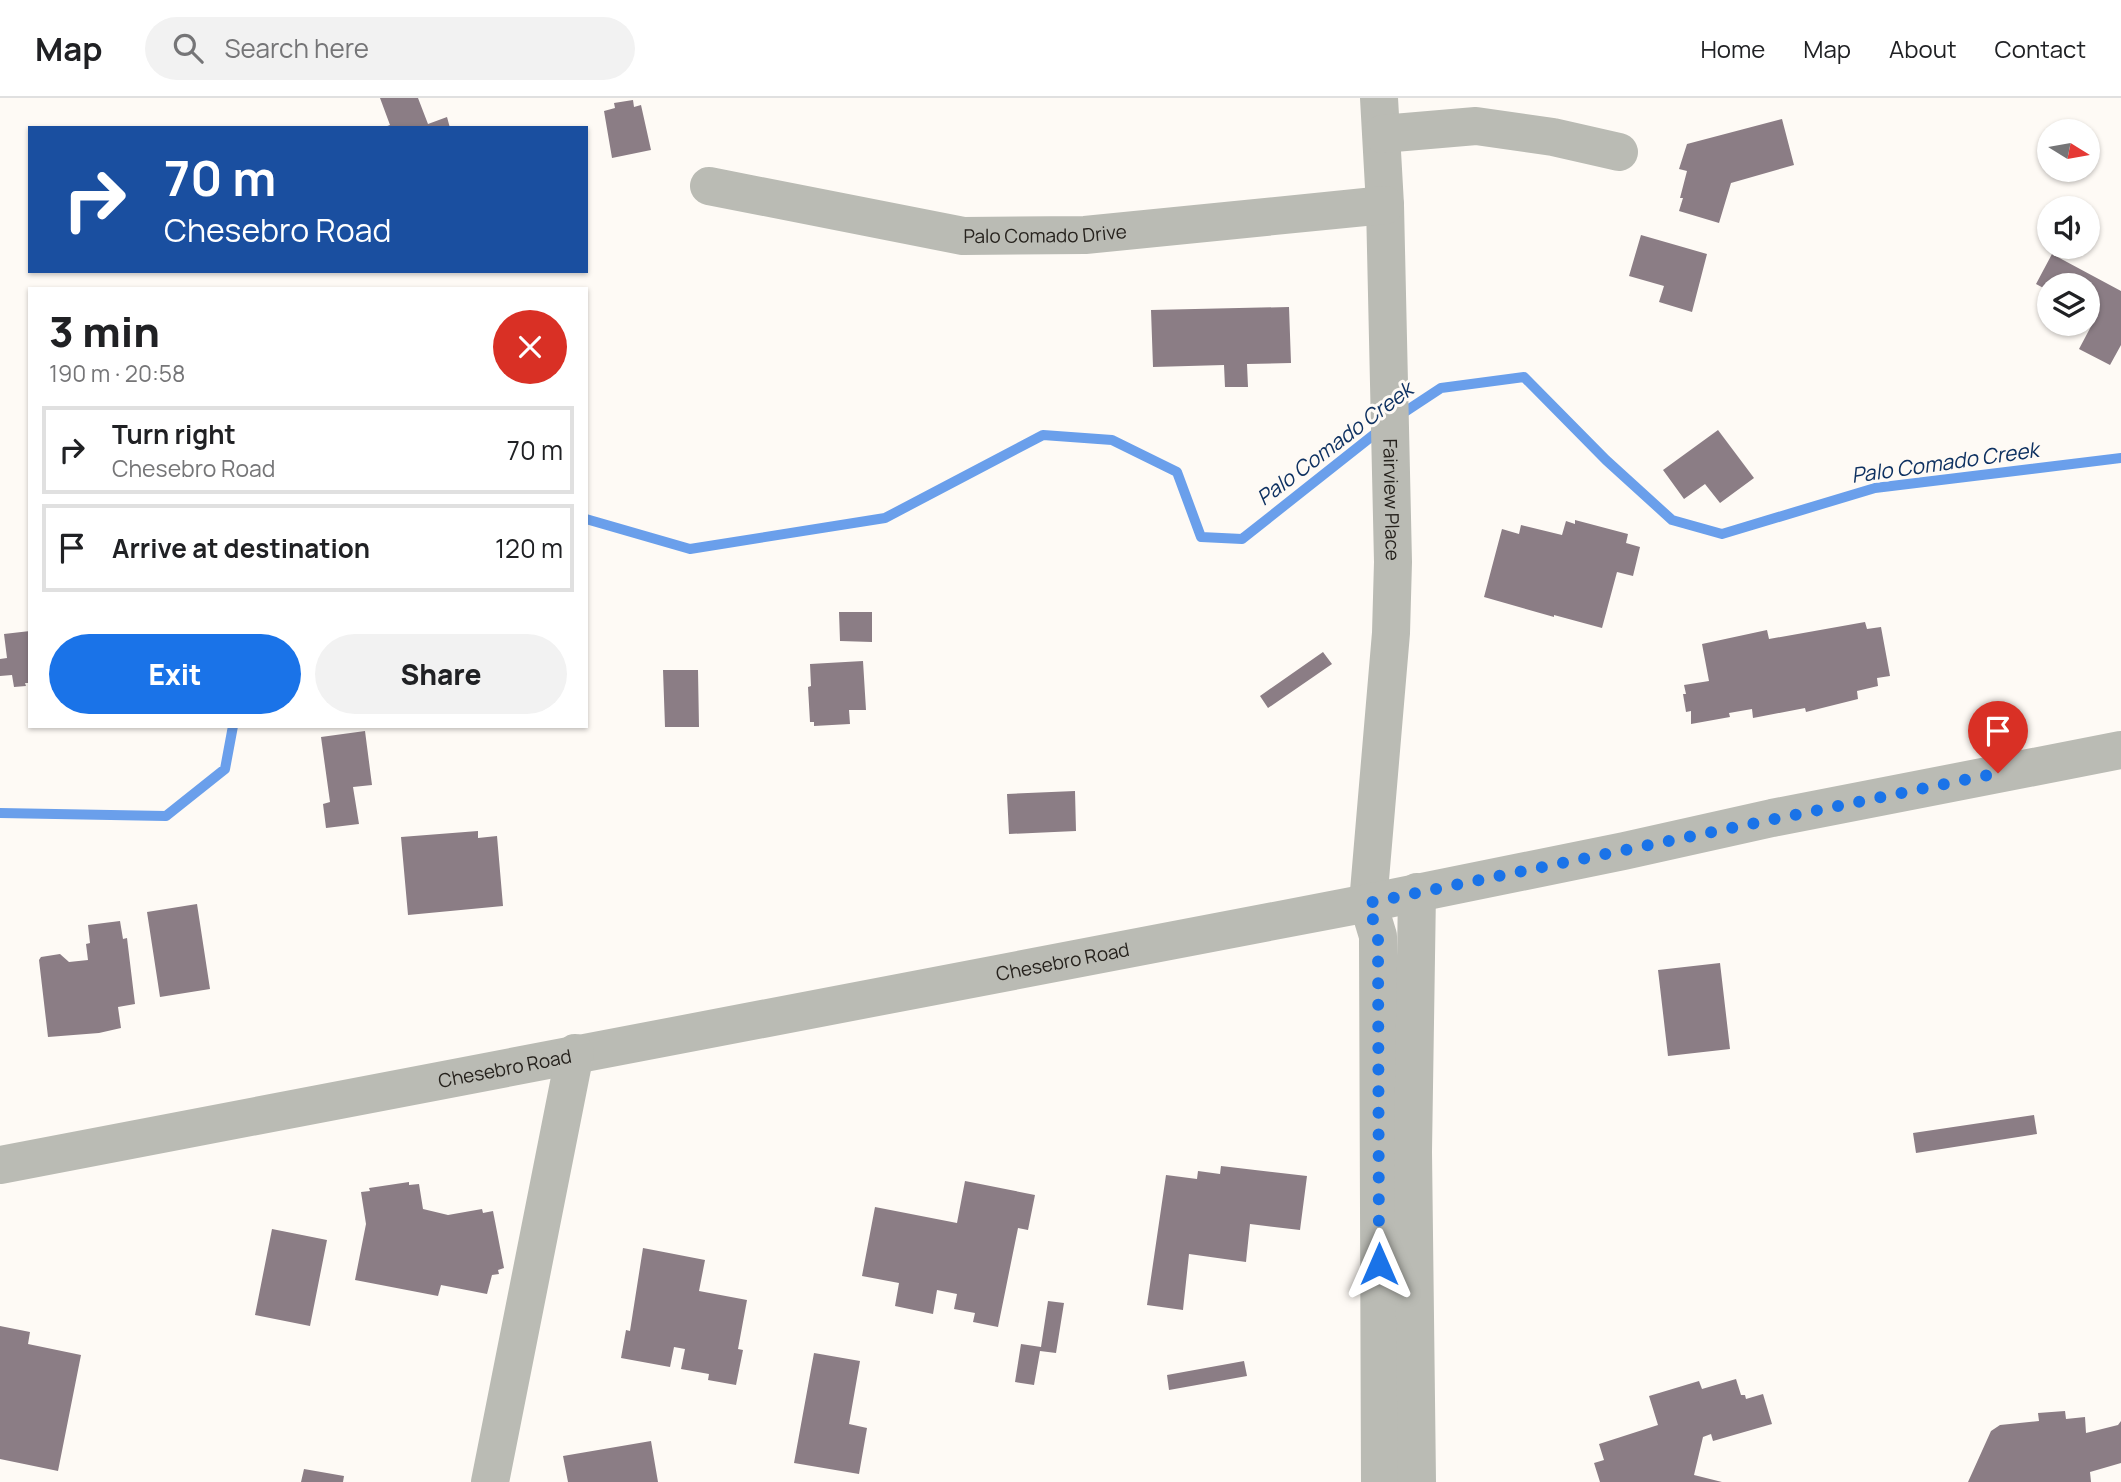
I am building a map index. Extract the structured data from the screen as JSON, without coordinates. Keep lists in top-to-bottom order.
{
  "streets": {
    "street": ["Palo Comado Drive", "Fairview Place", "Chesebro Road"]
  },
  "crossings": [
    ["Palo Comado Drive", "Fairview Place"],
    ["Fairview Place", "Chesebro Road"]
  ],
  "water": ["Palo Comado Creek"],
  "north": "right",
  "page": {
    "header": "Map",
    "search": "Search here",
    "nav": [
      "Home",
      "Map",
      "About",
      "Contact"
    ],
    "turn": ["70 m", "Chesebro Road"],
    "heading": ["3 min", "190 m · 20:58"],
    "list": [
      {
        "name": "Turn right",
        "note": "Chesebro Road",
        "value": "70 m"
      },
      {
        "name": "Arrive at destination",
        "value": "120 m"
      }
    ],
    "buttons": ["Exit", "Share"]
  }
}
